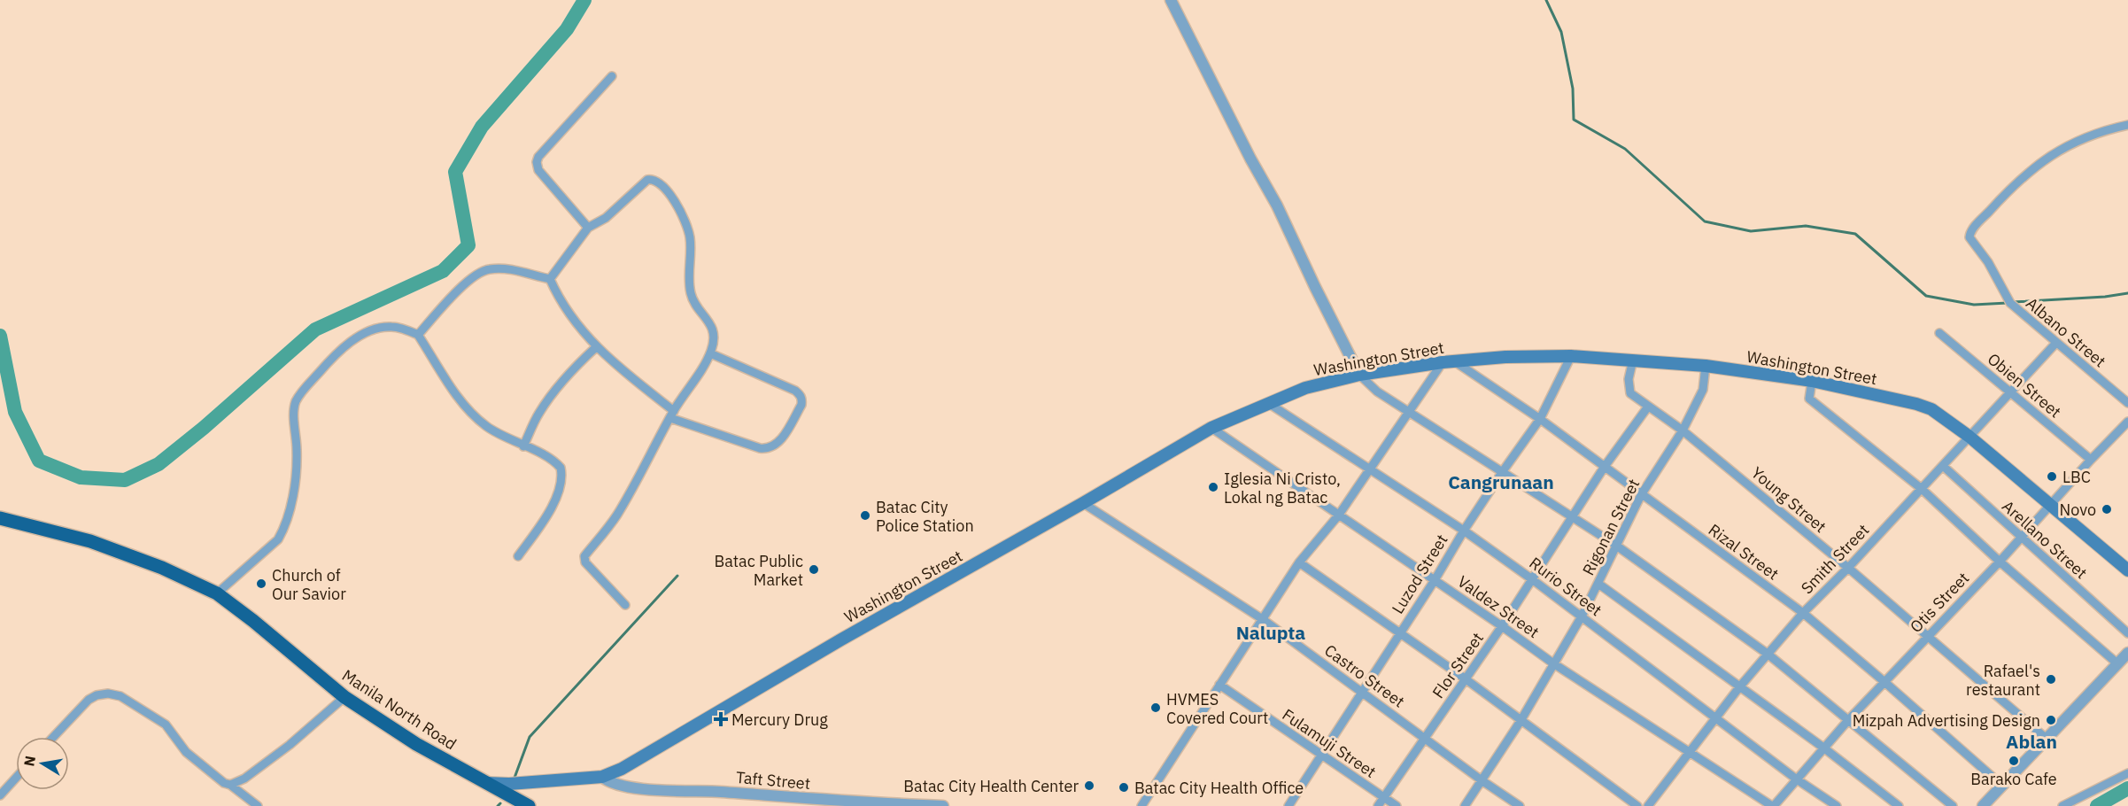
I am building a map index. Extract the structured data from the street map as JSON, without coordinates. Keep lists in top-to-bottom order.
{
  "streets": {
    "highway": ["Manila North Road"],
    "main road": ["Washington Street"],
    "street": [
      "Albano Street",
      "Obien Street",
      "Young Street",
      "Rigonan Street",
      "Arellano Street",
      "Rizal Street",
      "Smith Street",
      "Luzod Street",
      "Rurio Street",
      "Otis Street",
      "Valdez Street",
      "Flor Street",
      "Castro Street",
      "Fulamuji Street",
      "Taft Street"
    ]
  },
  "crossings": [
    ["Albano Street", "Smith Street"],
    ["Washington Street", "Young Street"],
    ["Washington Street", "Rigonan Street"],
    ["Washington Street", "Rizal Street"],
    ["Washington Street", "Smith Street"],
    ["Washington Street", "Luzod Street"],
    ["Washington Street", "Rurio Street"],
    ["Washington Street", "Otis Street"],
    ["Washington Street", "Valdez Street"],
    ["Washington Street", "Castro Street"],
    ["Washington Street", "Manila North Road"],
    ["Washington Street", "Taft Street"],
    ["Obien Street", "Smith Street"],
    ["Obien Street", "Otis Street"],
    ["Young Street", "Rigonan Street"],
    ["Young Street", "Smith Street"],
    ["Young Street", "Otis Street"],
    ["Young Street", "Flor Street"],
    ["Rigonan Street", "Rizal Street"],
    ["Rigonan Street", "Rurio Street"],
    ["Rigonan Street", "Valdez Street"],
    ["Rigonan Street", "Castro Street"],
    ["Arellano Street", "Smith Street"],
    ["Arellano Street", "Otis Street"],
    ["Rizal Street", "Smith Street"],
    ["Rizal Street", "Luzod Street"],
    ["Rizal Street", "Otis Street"],
    ["Rizal Street", "Flor Street"],
    ["Smith Street", "Rurio Street"],
    ["Smith Street", "Valdez Street"],
    ["Luzod Street", "Rurio Street"],
    ["Luzod Street", "Valdez Street"],
    ["Luzod Street", "Castro Street"],
    ["Luzod Street", "Fulamuji Street"],
    ["Rurio Street", "Otis Street"],
    ["Rurio Street", "Flor Street"],
    ["Otis Street", "Valdez Street"],
    ["Valdez Street", "Flor Street"],
    ["Flor Street", "Castro Street"],
    ["Flor Street", "Fulamuji Street"]
  ],
  "districts": ["Cangrunaan", "Nalupta", "Ablan"],
  "places": {
    "other": [
      "LBC",
      "Iglesia Ni Cristo, Lokal ng Batac",
      "Novo",
      "Batac City Police Station",
      "Batac Public Market",
      "Church of Our Savior",
      "Rafael's restaurant",
      "HVMES Covered Court",
      "Mizpah Advertising Design",
      "Barako Cafe",
      "Batac City Health Center",
      "Batac City Health Office"
    ],
    "health": ["Mercury Drug"]
  },
  "north": "left"
}
